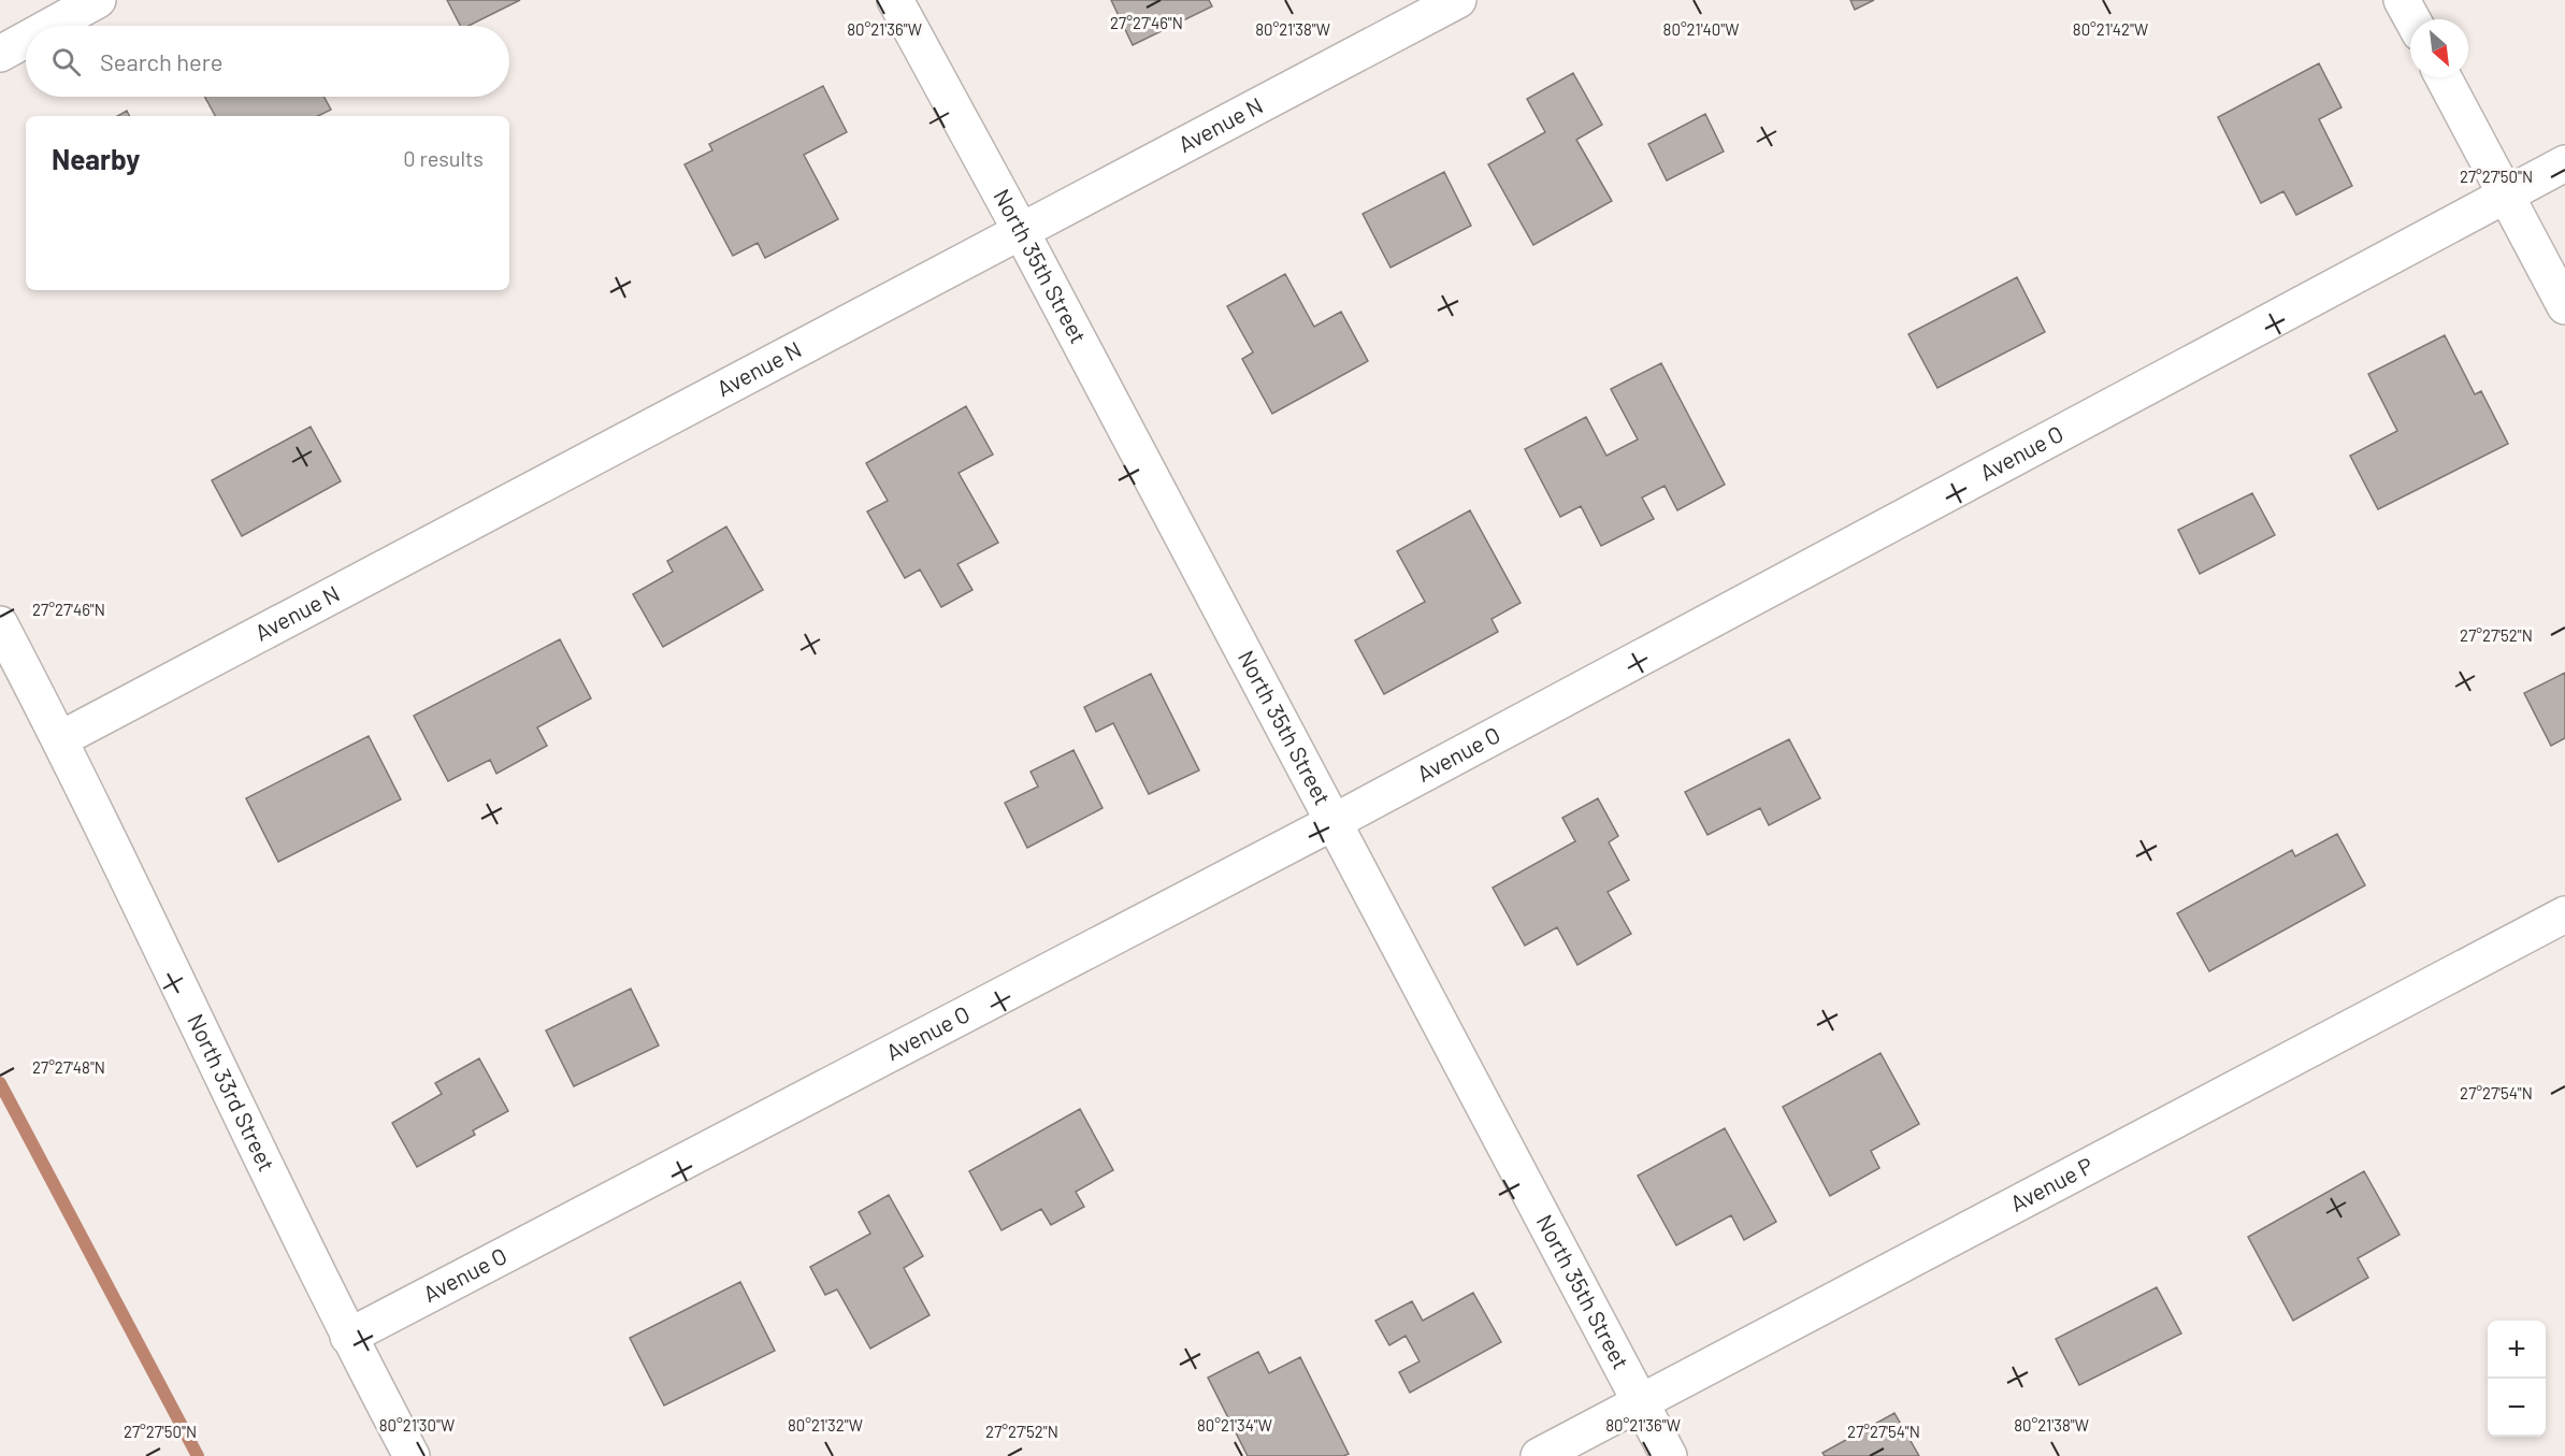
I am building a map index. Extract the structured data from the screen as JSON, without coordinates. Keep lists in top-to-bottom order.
{
  "streets": {
    "street": [
      "Avenue N",
      "North 35th Street",
      "Avenue O",
      "North 33rd Street",
      "Avenue P"
    ]
  },
  "crossings": [
    ["Avenue N", "North 35th Street"],
    ["Avenue N", "North 33rd Street"],
    ["North 35th Street", "Avenue O"],
    ["North 35th Street", "Avenue P"],
    ["Avenue O", "North 33rd Street"]
  ],
  "north": "bottom right",
  "page": {
    "search": "Search here",
    "heading": ["Nearby", "0 results"],
    "map_buttons": ["+", "−"]
  },
  "coordinates": [
    "27°27'46\"N",
    "80°21'36\"W",
    "80°21'38\"W",
    "80°21'40\"W",
    "80°21'42\"W",
    "27°27'50\"N",
    "27°27'52\"N",
    "27°27'48\"N",
    "27°27'54\"N",
    "80°21'30\"W",
    "80°21'32\"W",
    "80°21'34\"W"
  ]
}
